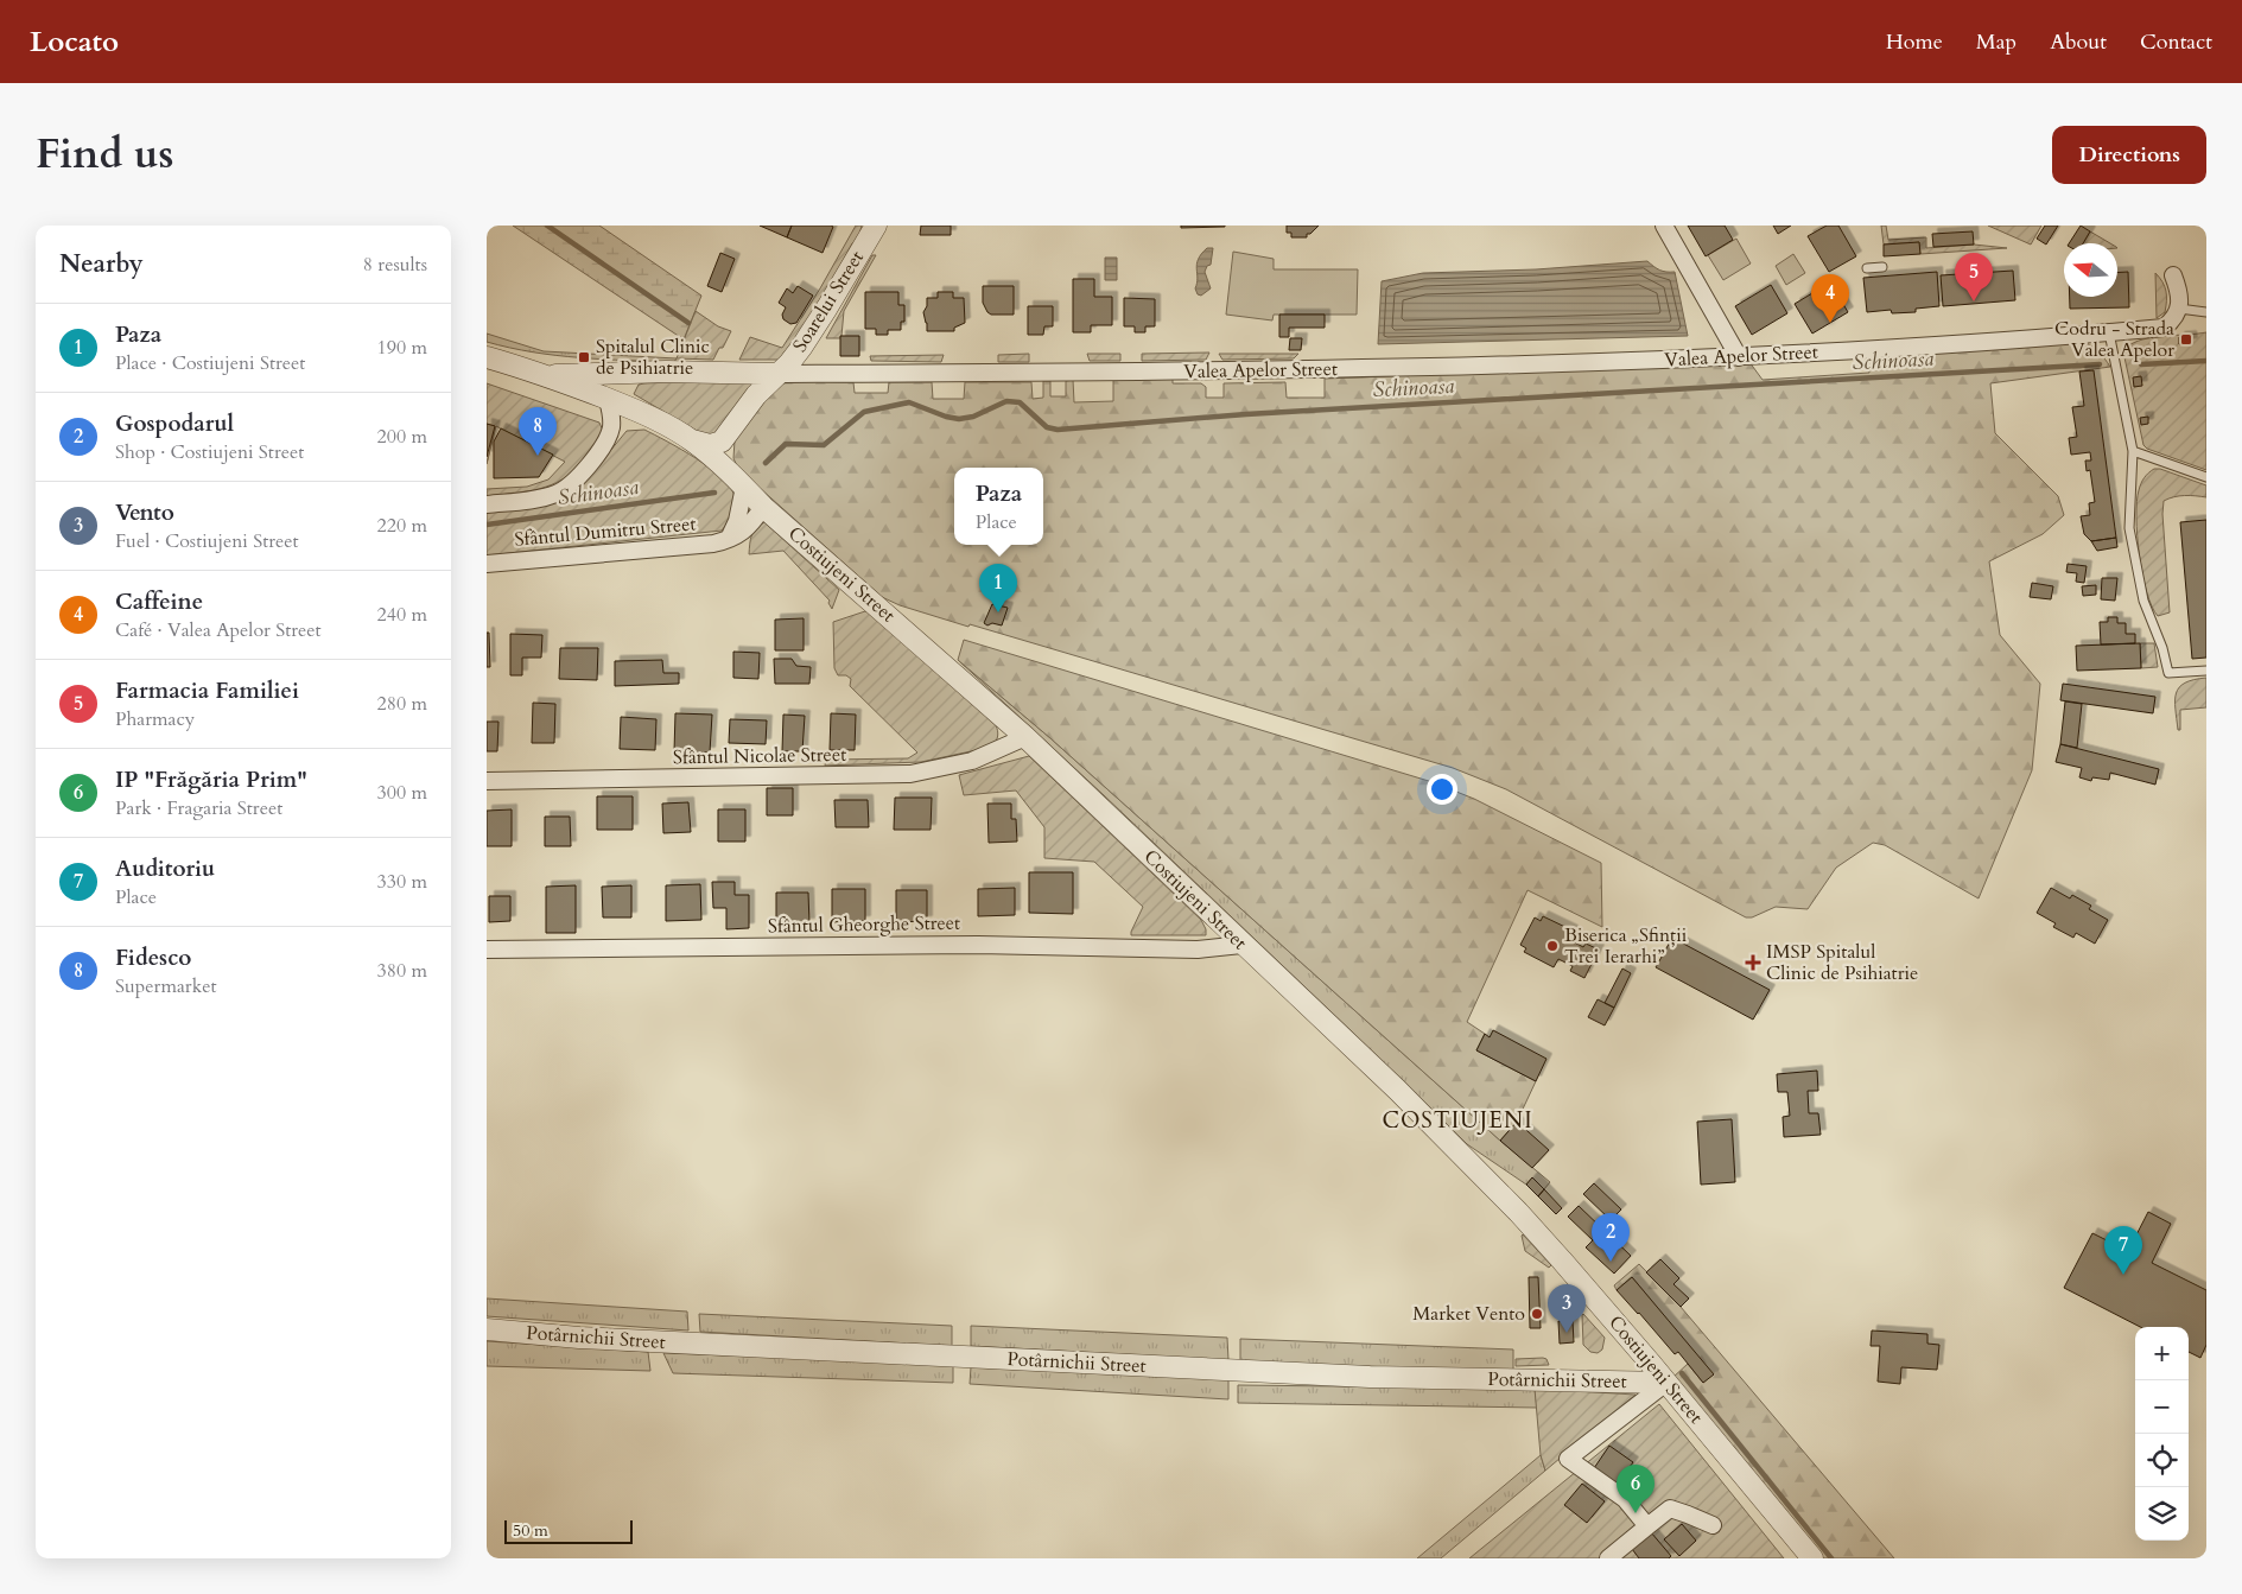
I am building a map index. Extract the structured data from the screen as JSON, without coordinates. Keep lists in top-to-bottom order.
{
  "streets": {
    "street": [
      "Soarelui Street",
      "Valea Apelor Street",
      "Sfântul Dumitru Street",
      "Costiujeni Street",
      "Sfântul Nicolae Street",
      "Sfântul Gheorghe Street",
      "Potârnichii Street"
    ]
  },
  "crossings": [
    ["Soarelui Street", "Valea Apelor Street"],
    ["Valea Apelor Street", "Costiujeni Street"],
    ["Sfântul Dumitru Street", "Costiujeni Street"],
    ["Costiujeni Street", "Sfântul Nicolae Street"],
    ["Costiujeni Street", "Sfântul Gheorghe Street"],
    ["Costiujeni Street", "Potârnichii Street"]
  ],
  "districts": ["COSTIUJENI"],
  "water": ["Schinoasa"],
  "places": {
    "transit": ["Codru - Strada Valea Apelor", "Spitalul Clinic de Psihiatrie"],
    "other": ["Biserica „Sfinții Trei Ierarhi”", "Market Vento"],
    "health": ["IMSP Spitalul Clinic de Psihiatrie"]
  },
  "scale_bar": "50 m",
  "north": "left",
  "page": {
    "header": "Locato",
    "nav": [
      "Home",
      "Map",
      "About",
      "Contact"
    ],
    "title": "Find us",
    "buttons": "Directions",
    "heading": ["Nearby", "8 results"],
    "pins": [
      "5",
      "4",
      "8",
      "1",
      "2",
      "7",
      "3",
      "6"
    ],
    "list": [
      {
        "mark": "1",
        "name": "Paza",
        "note": "Place · Costiujeni Street",
        "value": "190 m"
      },
      {
        "mark": "2",
        "name": "Gospodarul",
        "note": "Shop · Costiujeni Street",
        "value": "200 m"
      },
      {
        "mark": "3",
        "name": "Vento",
        "note": "Fuel · Costiujeni Street",
        "value": "220 m"
      },
      {
        "mark": "4",
        "name": "Caffeine",
        "note": "Café · Valea Apelor Street",
        "value": "240 m"
      },
      {
        "mark": "5",
        "name": "Farmacia Familiei",
        "note": "Pharmacy",
        "value": "280 m"
      },
      {
        "mark": "6",
        "name": "IP \"Frăgăria Prim\"",
        "note": "Park · Fragaria Street",
        "value": "300 m"
      },
      {
        "mark": "7",
        "name": "Auditoriu",
        "note": "Place",
        "value": "330 m"
      },
      {
        "mark": "8",
        "name": "Fidesco",
        "note": "Supermarket",
        "value": "380 m"
      }
    ],
    "popup": ["Paza", "Place"],
    "map_buttons": ["+", "−"],
    "scale": "50 m"
  }
}
